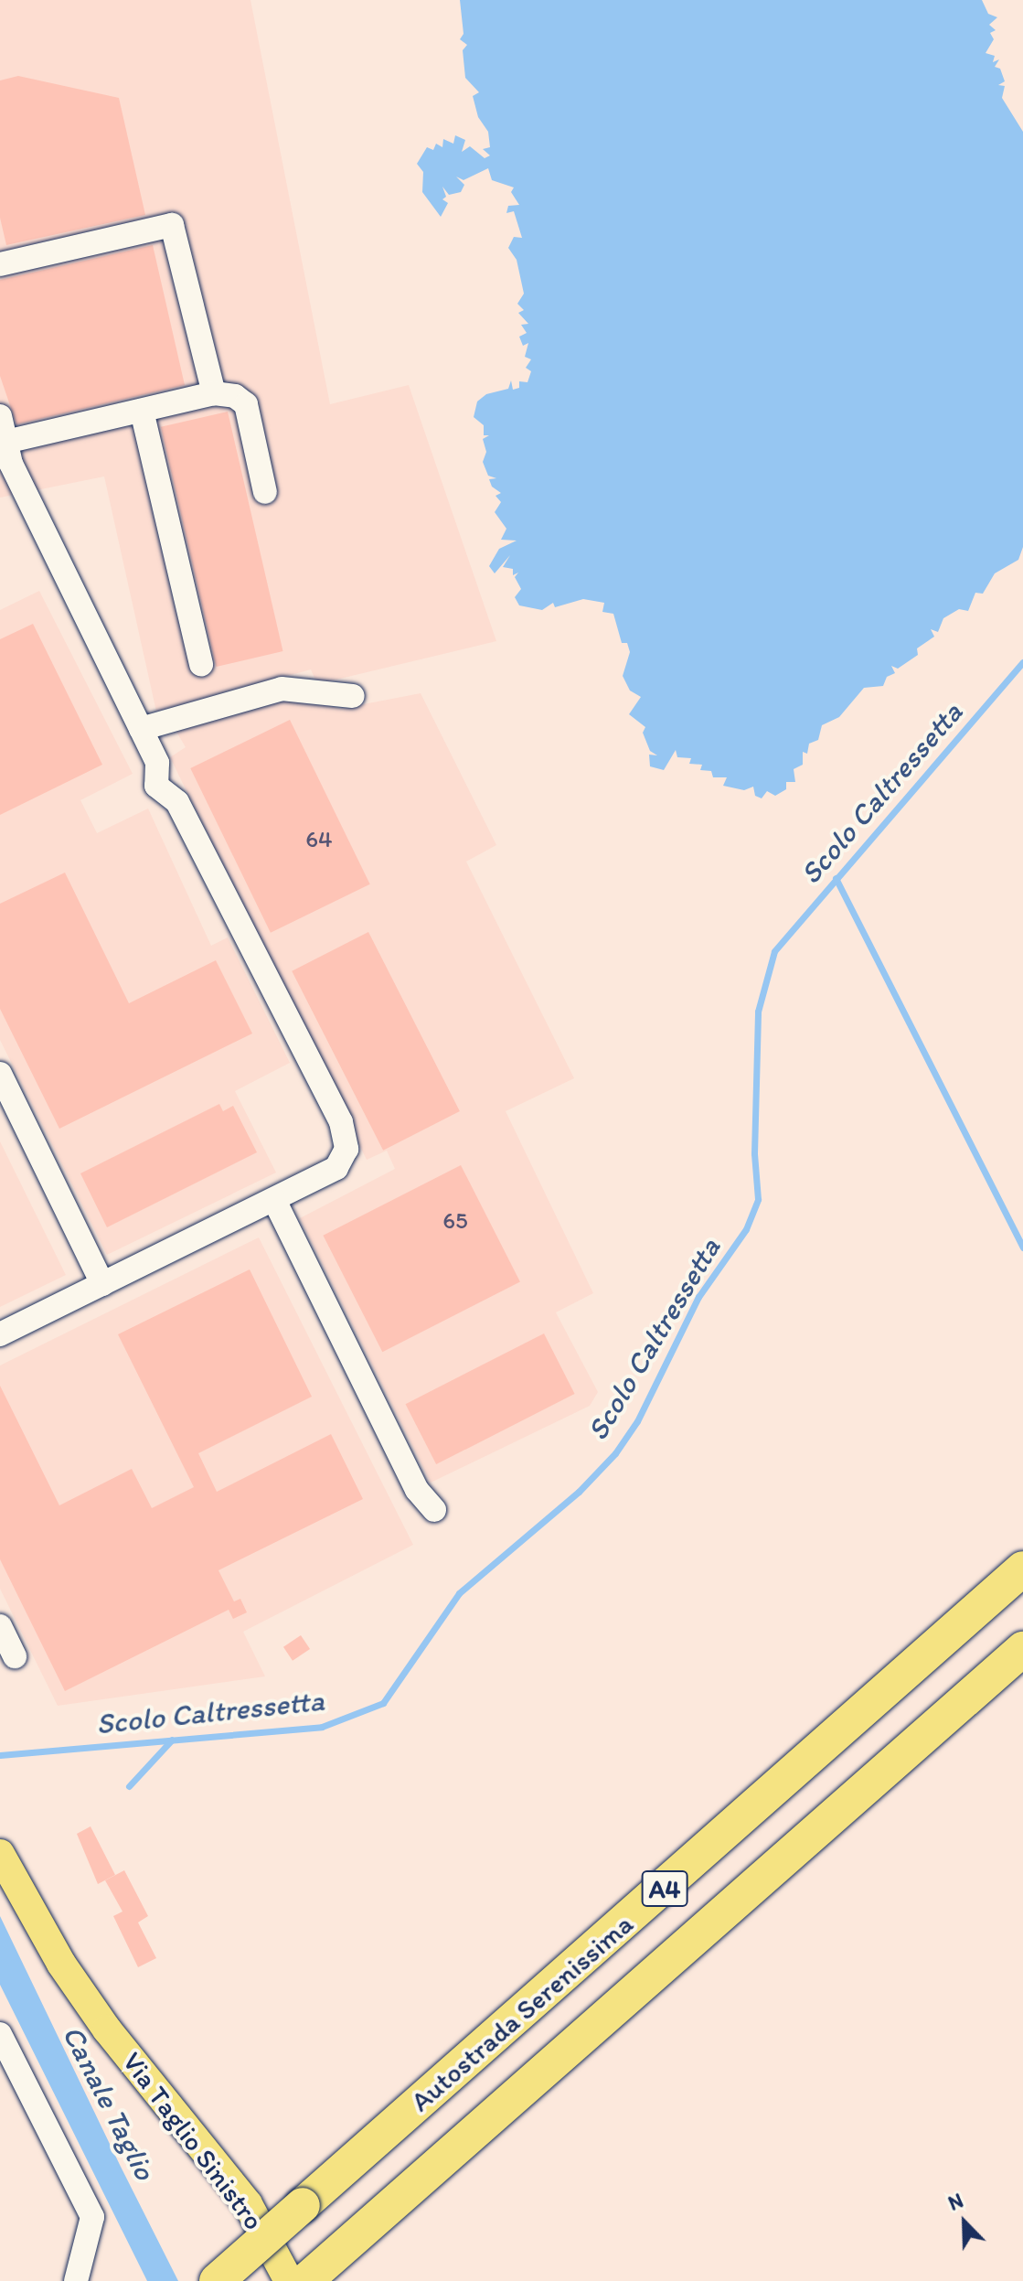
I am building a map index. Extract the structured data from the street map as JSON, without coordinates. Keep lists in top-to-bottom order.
{
  "streets": {
    "highway": ["A4", "Autostrada Serenissima"],
    "main road": ["Via Taglio Sinistro"]
  },
  "water": ["Scolo Caltressetta", "Canale Taglio"],
  "house_numbers": ["64", "65"],
  "north": "top left"
}
